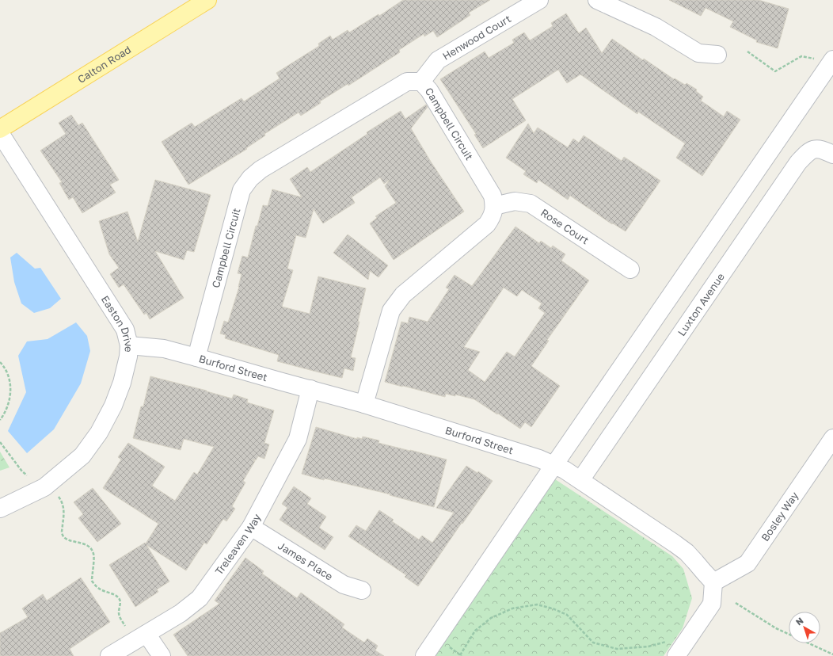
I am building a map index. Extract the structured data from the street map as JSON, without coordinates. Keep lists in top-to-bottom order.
{
  "streets": {
    "main road": ["Calton Road"],
    "street": [
      "Henwood Court",
      "Campbell Circuit",
      "Rose Court",
      "Luxton Avenue",
      "Easton Drive",
      "Burford Street",
      "Bosley Way",
      "Treleaven Way",
      "James Place"
    ]
  },
  "crossings": [
    ["Henwood Court", "Campbell Circuit"],
    ["Campbell Circuit", "Rose Court"],
    ["Campbell Circuit", "Burford Street"],
    ["Luxton Avenue", "Burford Street"],
    ["Easton Drive", "Burford Street"],
    ["Burford Street", "Bosley Way"],
    ["Burford Street", "Treleaven Way"],
    ["Treleaven Way", "James Place"]
  ],
  "north": "top left"
}
